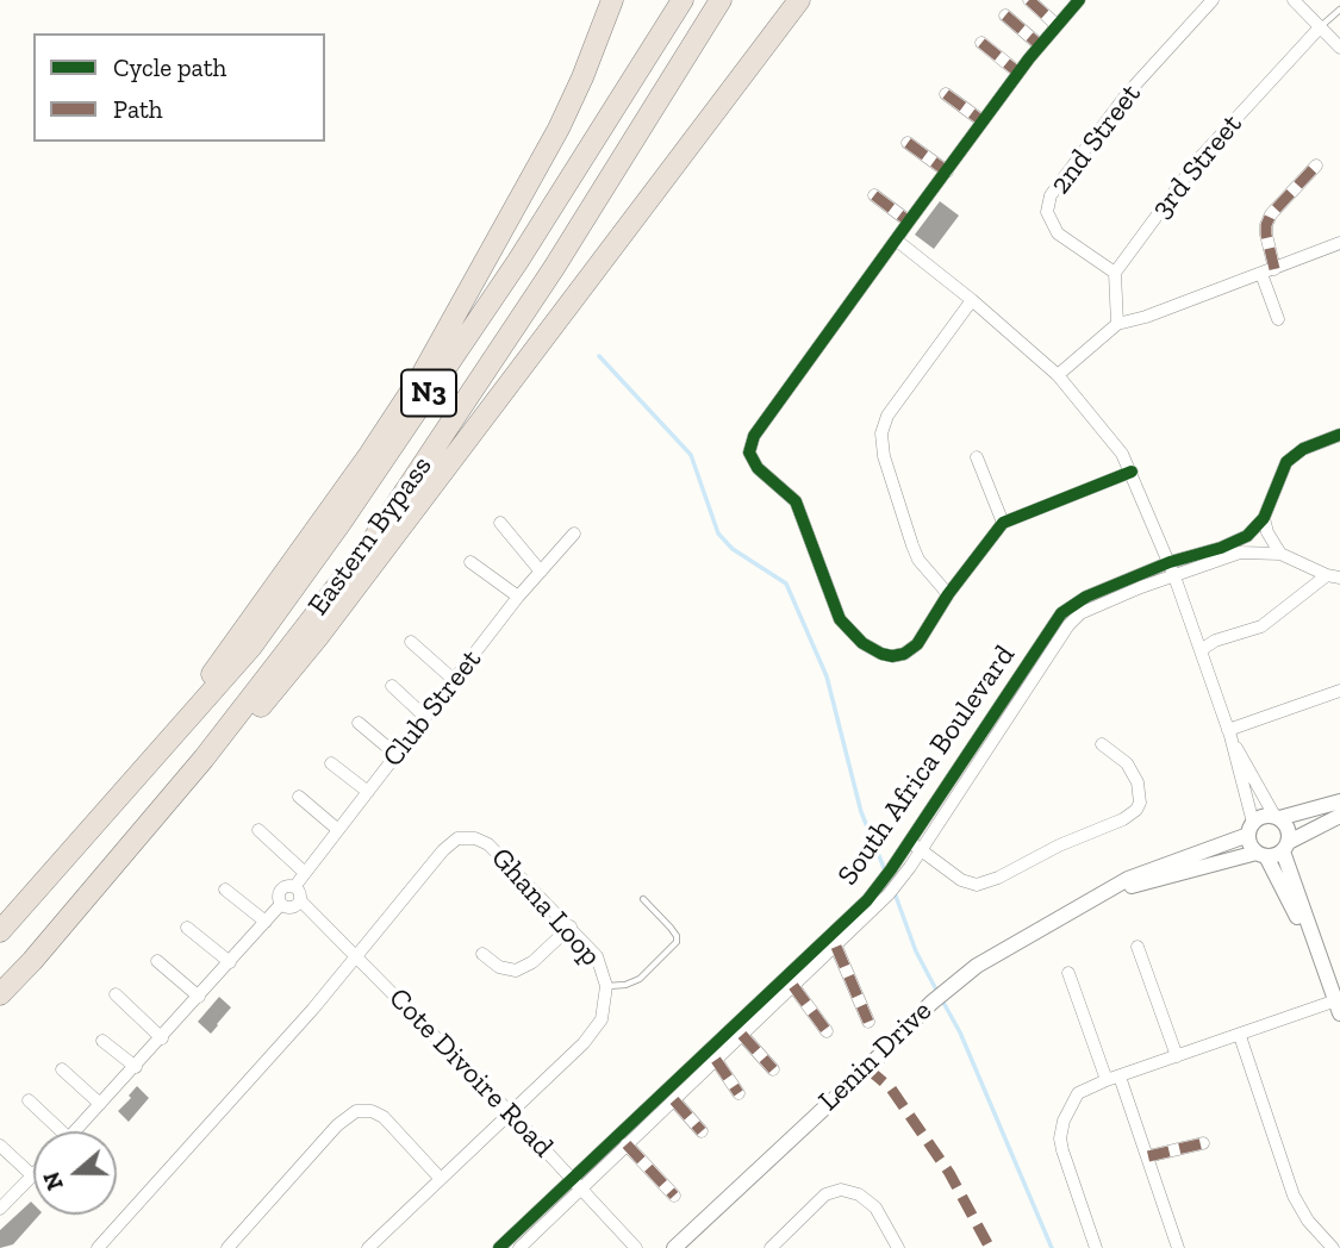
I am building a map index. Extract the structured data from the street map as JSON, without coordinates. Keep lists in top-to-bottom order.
{
  "streets": {
    "highway": ["N3", "Eastern Bypass"],
    "street": [
      "2nd Street",
      "3rd Street",
      "Club Street",
      "South Africa Boulevard",
      "Ghana Loop",
      "Lenin Drive",
      "Cote Divoire Road"
    ]
  },
  "crossings": [
    ["2nd Street", "3rd Street"],
    ["Club Street", "Cote Divoire Road"],
    ["South Africa Boulevard", "Cote Divoire Road"],
    ["Ghana Loop", "Cote Divoire Road"]
  ],
  "legend": ["Cycle path", "Path"],
  "north": "left"
}
